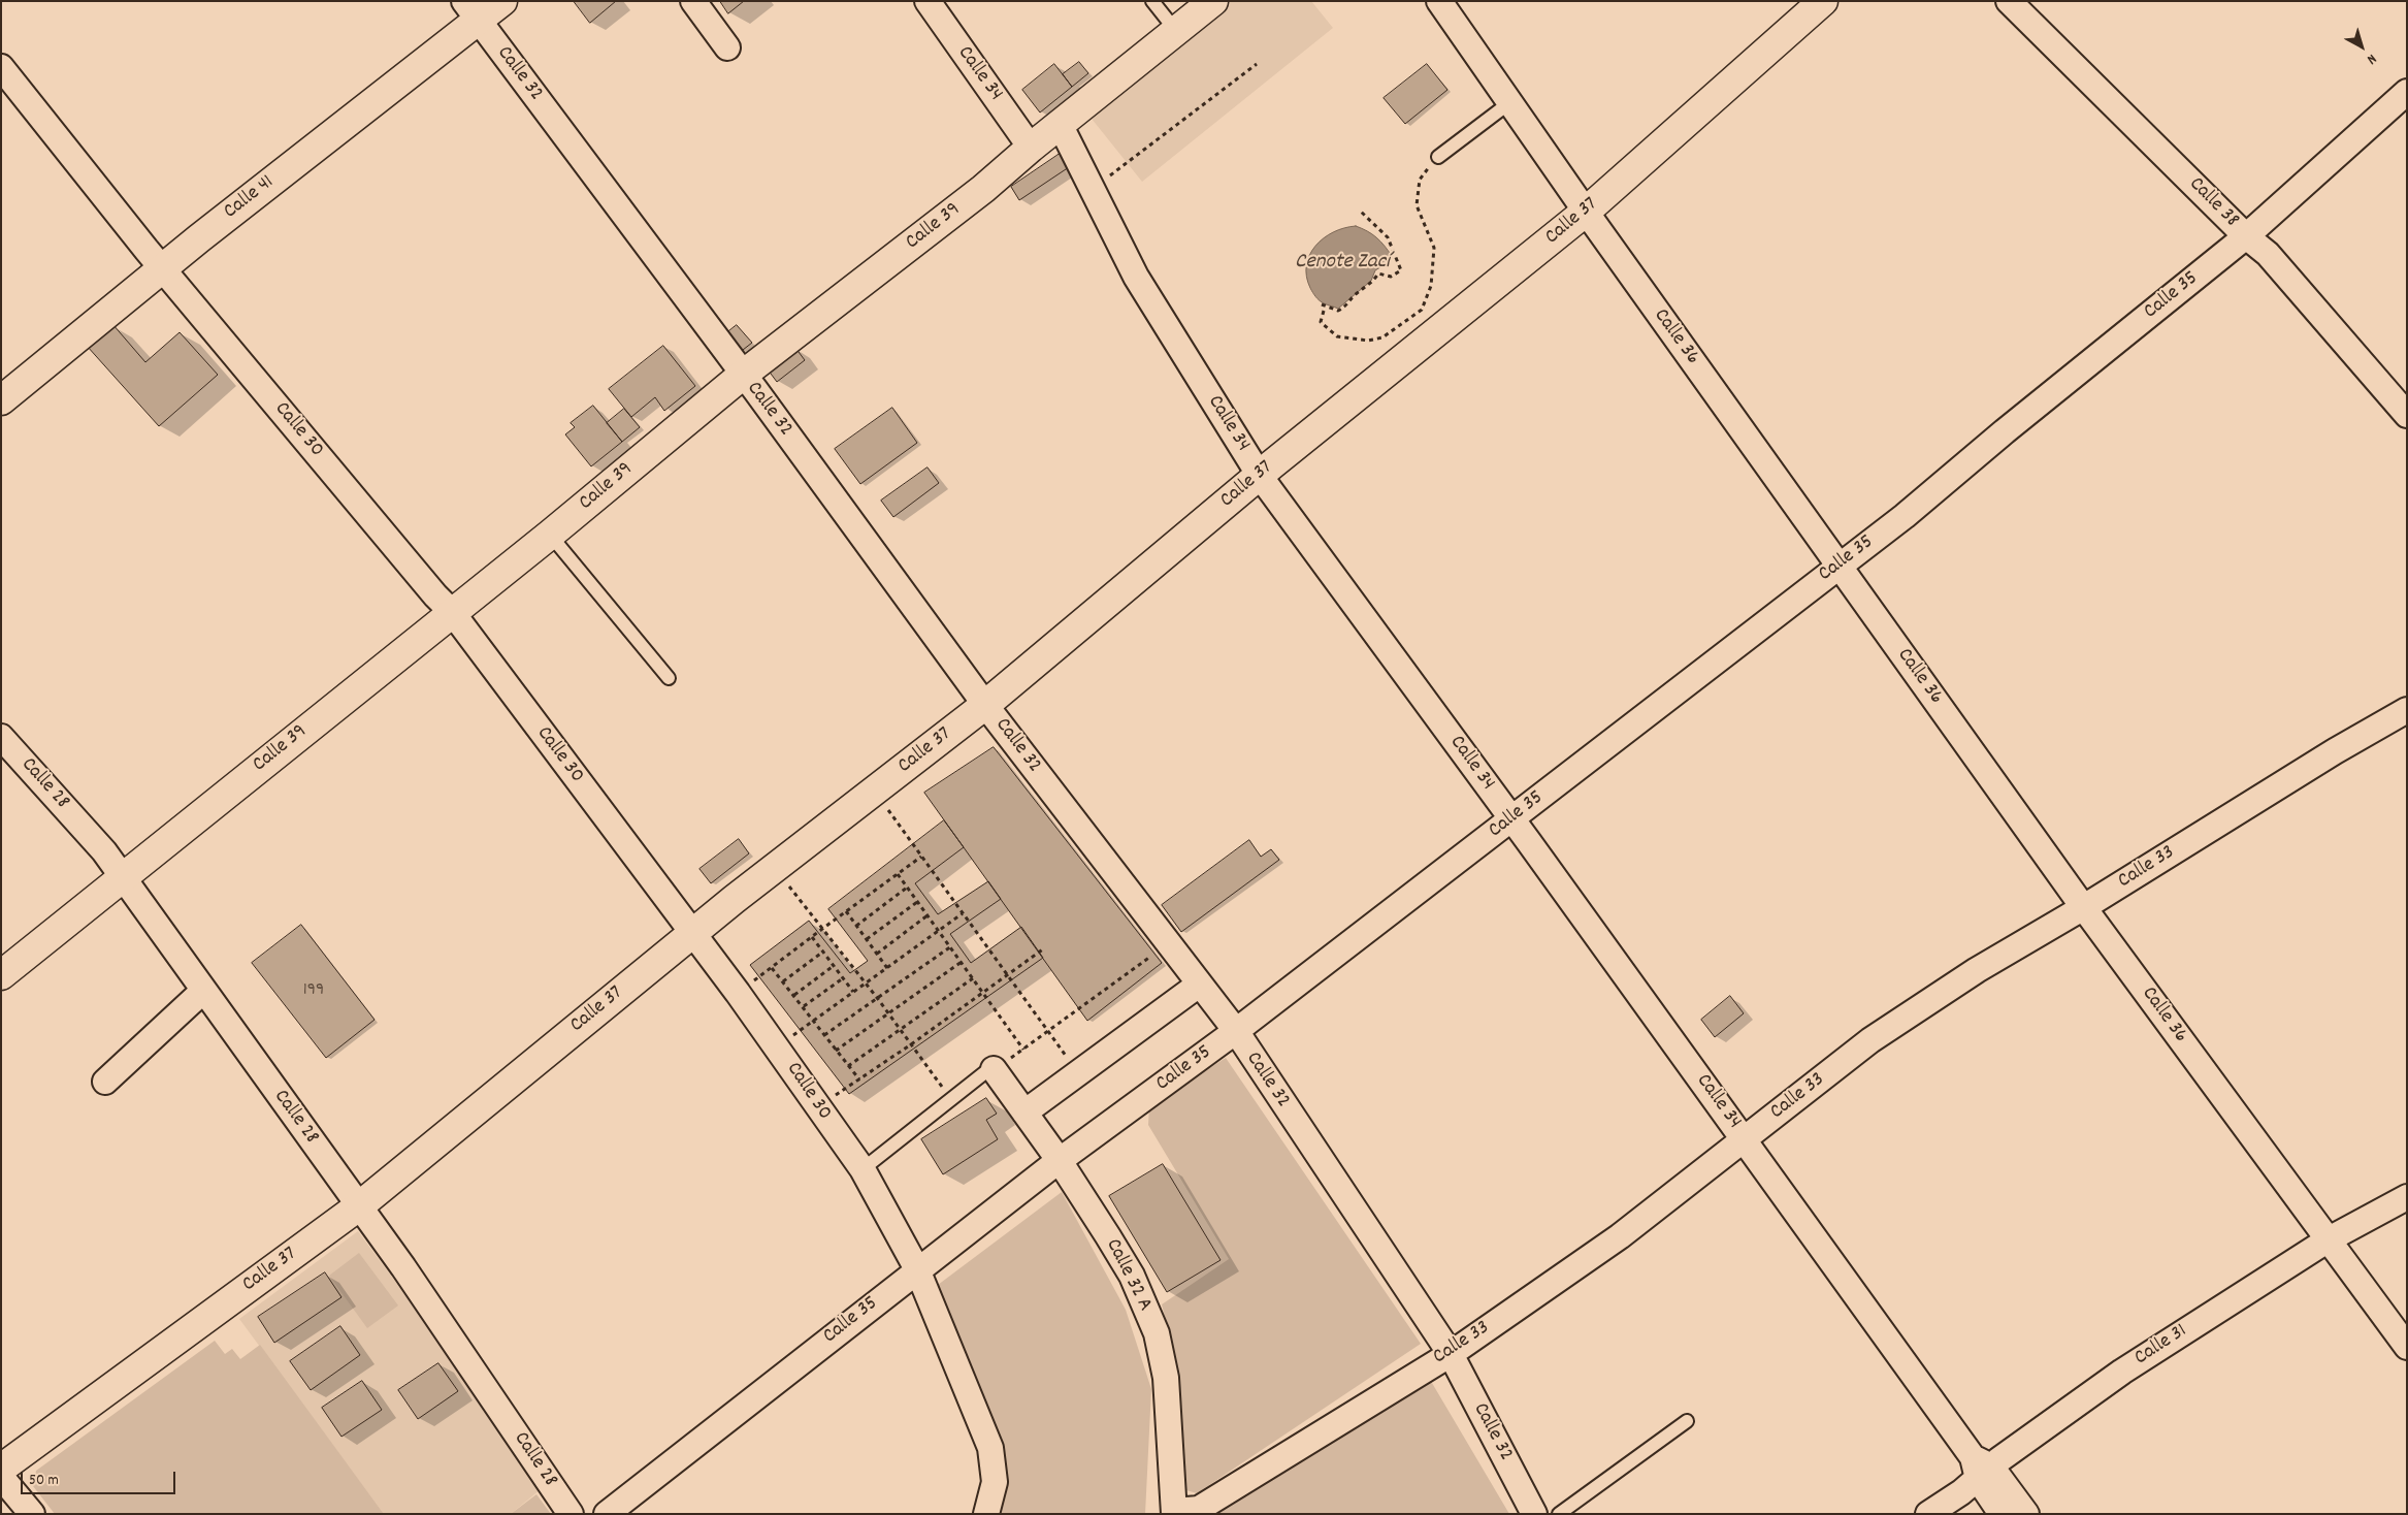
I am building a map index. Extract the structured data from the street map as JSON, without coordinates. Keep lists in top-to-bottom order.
{
  "streets": {
    "street": [
      "Calle 32",
      "Calle 34",
      "Calle 41",
      "Calle 38",
      "Calle 37",
      "Calle 39",
      "Calle 35",
      "Calle 36",
      "Calle 30",
      "Calle 28",
      "Calle 33",
      "Calle 32 A",
      "Calle 31"
    ]
  },
  "crossings": [
    ["Calle 32", "Calle 41"],
    ["Calle 32", "Calle 37"],
    ["Calle 32", "Calle 39"],
    ["Calle 32", "Calle 35"],
    ["Calle 32", "Calle 33"],
    ["Calle 34", "Calle 37"],
    ["Calle 34", "Calle 39"],
    ["Calle 34", "Calle 35"],
    ["Calle 34", "Calle 33"],
    ["Calle 34", "Calle 31"],
    ["Calle 41", "Calle 30"],
    ["Calle 38", "Calle 35"],
    ["Calle 37", "Calle 36"],
    ["Calle 37", "Calle 30"],
    ["Calle 37", "Calle 28"],
    ["Calle 39", "Calle 30"],
    ["Calle 39", "Calle 28"],
    ["Calle 35", "Calle 36"],
    ["Calle 35", "Calle 30"],
    ["Calle 35", "Calle 32 A"],
    ["Calle 36", "Calle 33"],
    ["Calle 36", "Calle 31"],
    ["Calle 33", "Calle 32 A"]
  ],
  "water": ["Cenote Zací"],
  "house_numbers": ["199"],
  "scale_bar": "50 m",
  "north": "bottom right"
}
